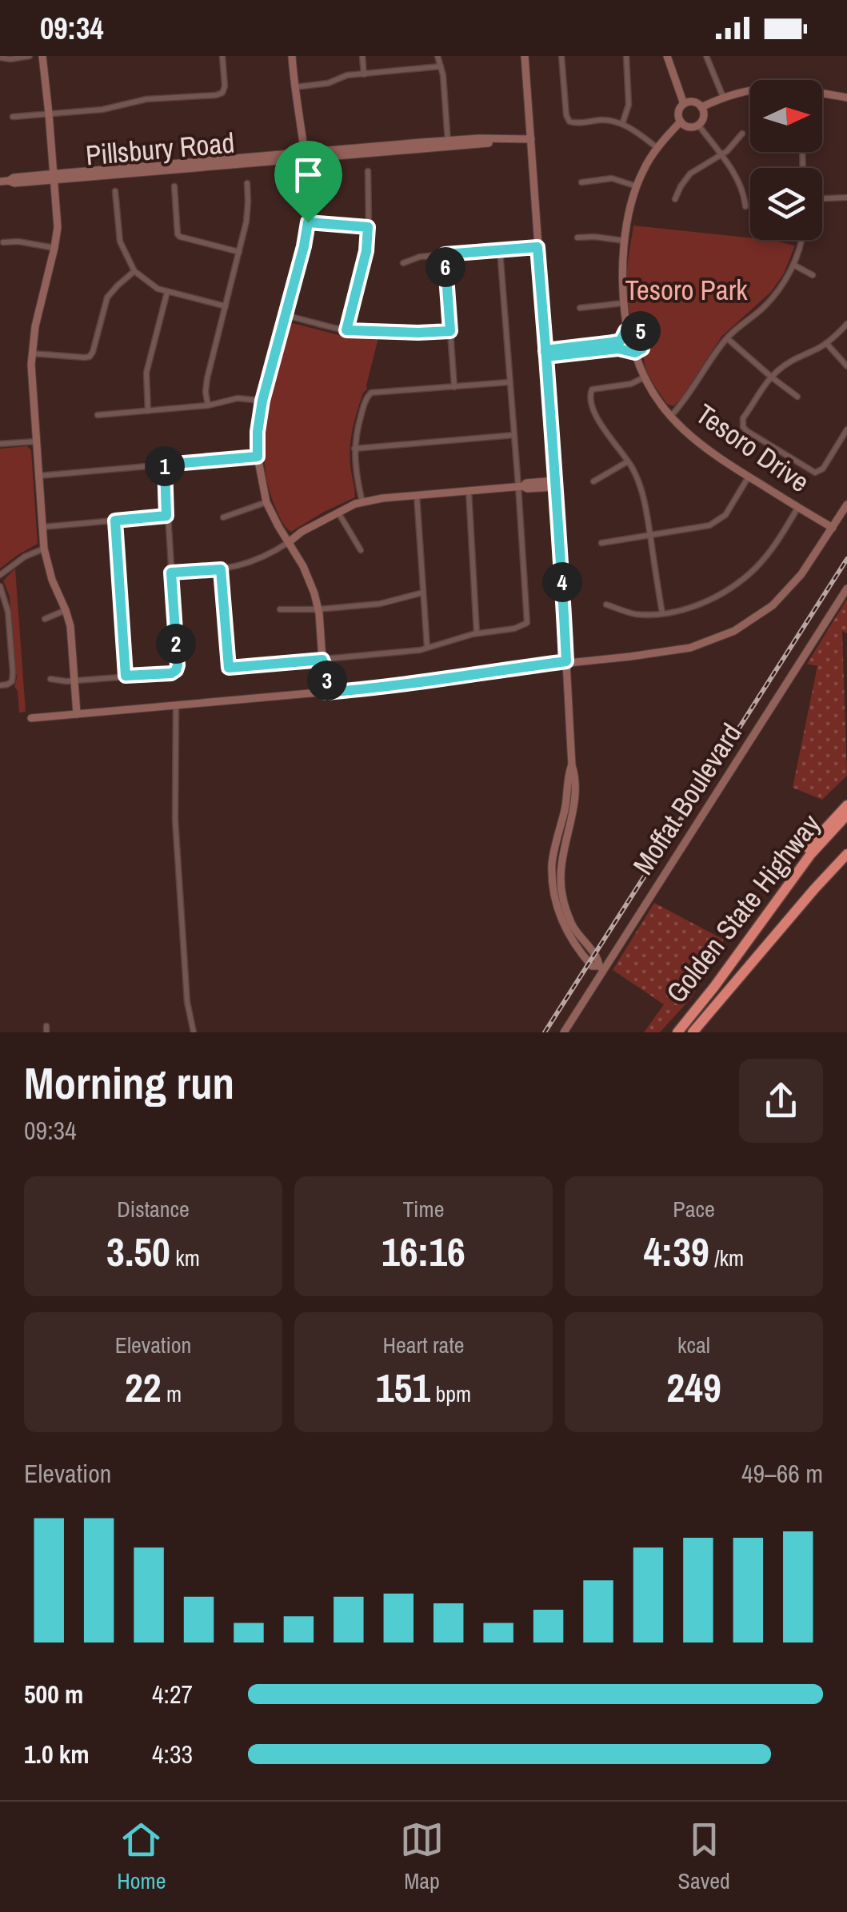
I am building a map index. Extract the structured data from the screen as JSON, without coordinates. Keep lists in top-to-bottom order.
{
  "streets": {
    "highway": ["Golden State Highway"],
    "street": ["Pillsbury Road", "Tesoro Drive", "Moffat Boulevard"]
  },
  "parks": ["Tesoro Park"],
  "north": "right",
  "page": {
    "status": "09:34",
    "pins": [
      "6",
      "5",
      "1",
      "4",
      "2",
      "3"
    ],
    "heading": ["Morning run", "09:34"],
    "stats": [
      ["Distance", "3.50 km"],
      ["Time", "16:16"],
      ["Pace", "4:39 /km"],
      ["Elevation", "22 m"],
      ["Heart rate", "151 bpm"],
      ["kcal", "249"]
    ],
    "chart": ["Elevation", "49–66 m"],
    "list": [
      {
        "name": "500 m",
        "note": "4:27"
      },
      {
        "name": "1.0 km",
        "note": "4:33"
      }
    ],
    "tabs": ["Home", "Map", "Saved"]
  }
}
